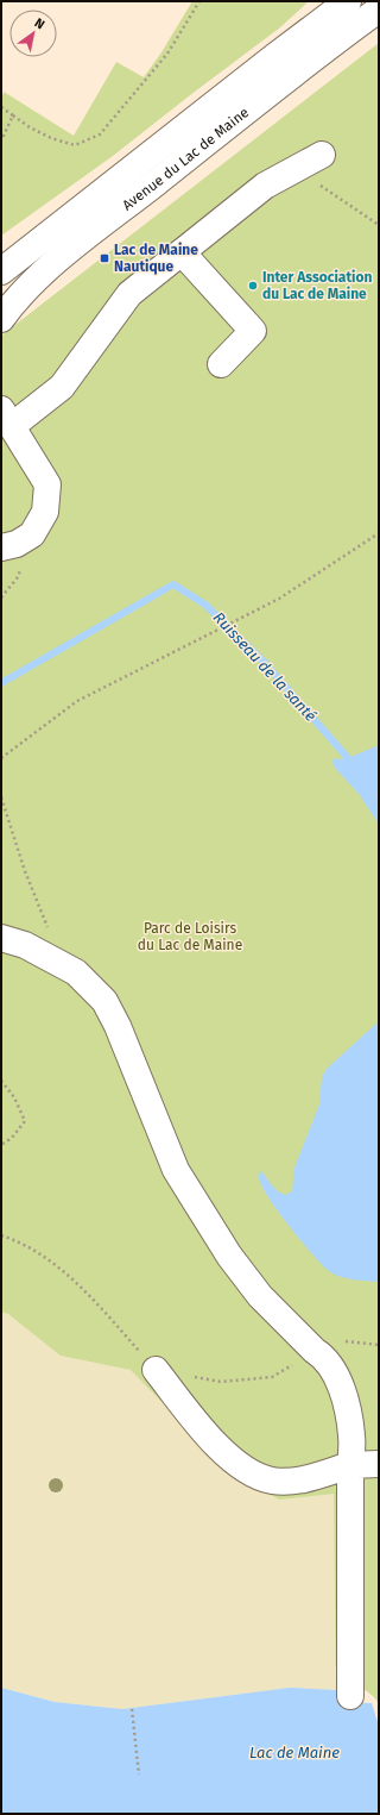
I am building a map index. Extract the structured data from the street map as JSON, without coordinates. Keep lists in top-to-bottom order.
{
  "streets": {
    "street": ["Avenue du Lac de Maine"]
  },
  "water": ["Ruisseau de la santé", "Lac de Maine"],
  "parks": ["Parc de Loisirs du Lac de Maine"],
  "places": {
    "transit": ["Lac de Maine Nautique"],
    "other": ["Inter Association du Lac de Maine"]
  },
  "north": "top right"
}
